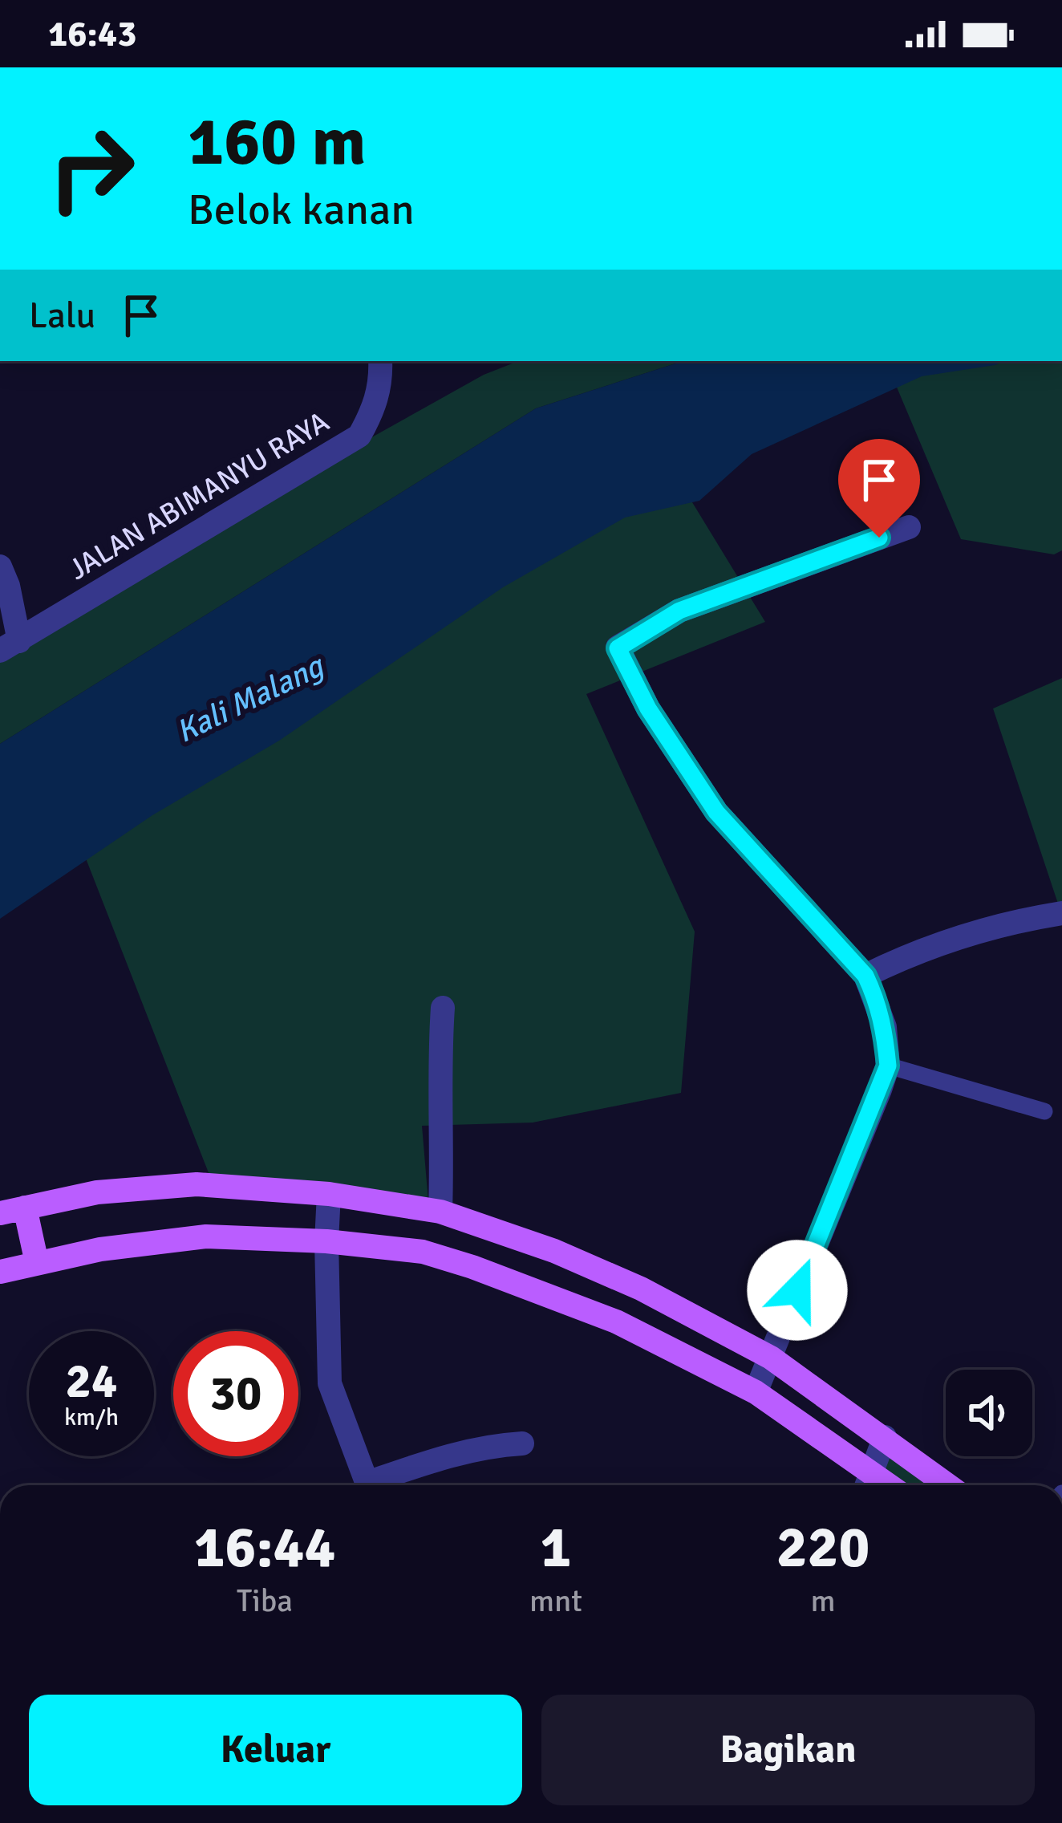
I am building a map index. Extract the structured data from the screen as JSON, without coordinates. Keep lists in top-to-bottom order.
{
  "streets": {
    "street": ["JALAN ABIMANYU RAYA"]
  },
  "water": ["Kali Malang"],
  "page": {
    "status": "16:43",
    "turn": ["160 m", "Belok kanan"],
    "then": "Lalu",
    "speed": "24 km/h",
    "limit": "30",
    "eta": [
      "16:44",
      "Tiba",
      "1",
      "mnt",
      "220",
      "m"
    ],
    "buttons": ["Keluar", "Bagikan"]
  }
}
